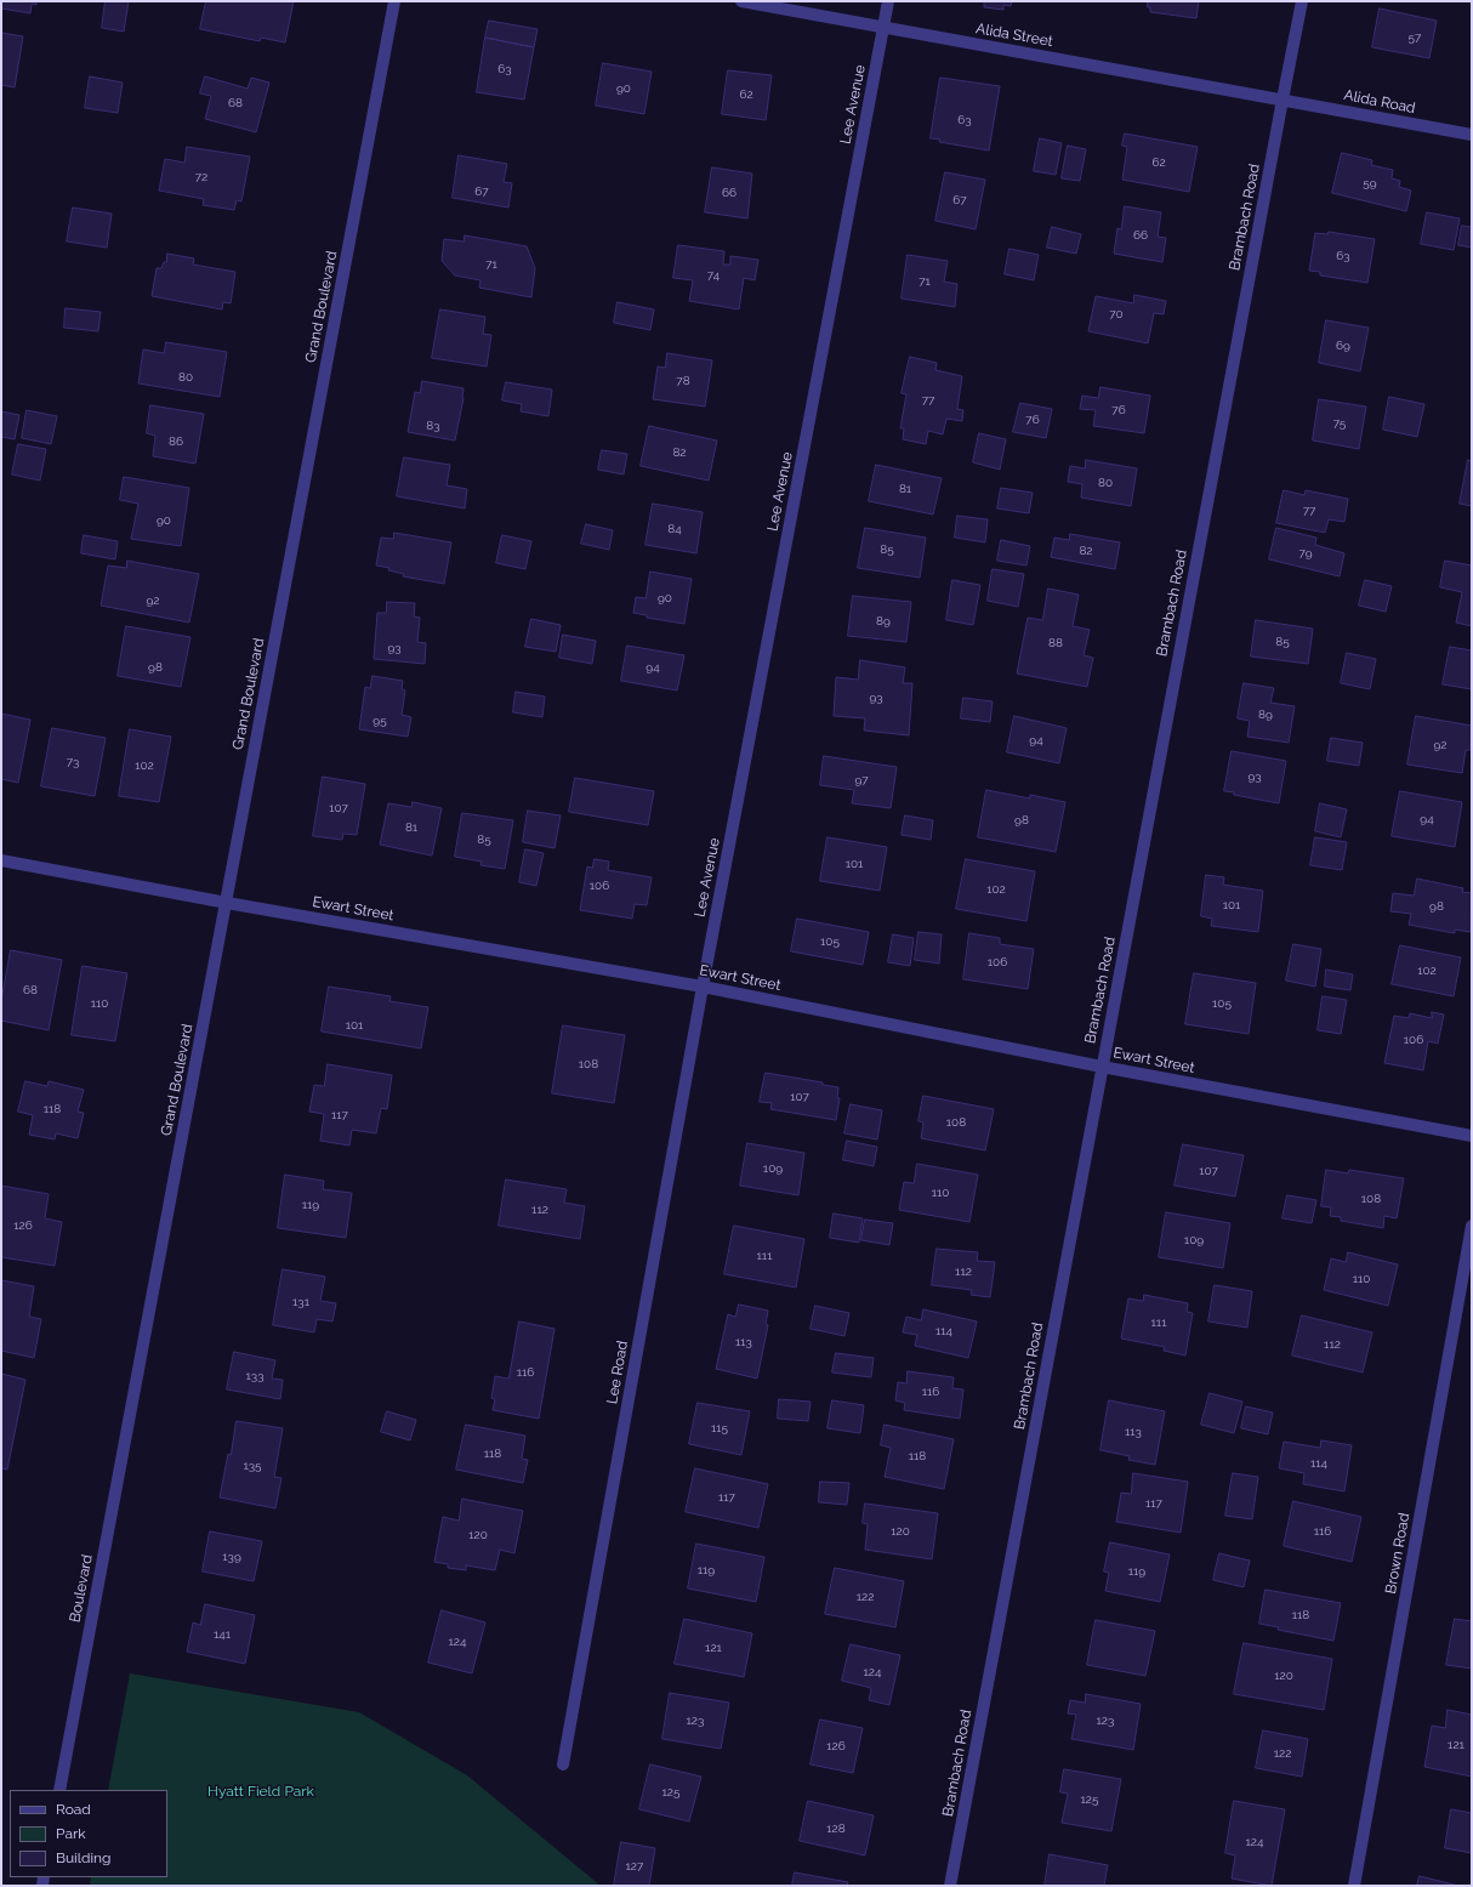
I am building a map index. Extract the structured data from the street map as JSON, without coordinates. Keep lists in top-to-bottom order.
{
  "streets": {
    "street": [
      "Alida Street",
      "Alida Road",
      "Lee Avenue",
      "Brambach Road",
      "Grand Boulevard",
      "Ewart Street",
      "Lee Road",
      "Brown Road",
      "Boulevard"
    ]
  },
  "crossings": [
    ["Alida Street", "Alida Road"],
    ["Alida Street", "Lee Avenue"],
    ["Alida Street", "Brambach Road"],
    ["Alida Road", "Brambach Road"],
    ["Lee Avenue", "Ewart Street"],
    ["Lee Avenue", "Lee Road"],
    ["Brambach Road", "Ewart Street"],
    ["Grand Boulevard", "Ewart Street"],
    ["Grand Boulevard", "Boulevard"],
    ["Ewart Street", "Lee Road"]
  ],
  "parks": ["Hyatt Field Park"],
  "house_numbers": [
    "57",
    "63",
    "90",
    "62",
    "68",
    "63",
    "62",
    "72",
    "59",
    "67",
    "66",
    "67",
    "66",
    "63",
    "71",
    "74",
    "71",
    "70",
    "69",
    "80",
    "78",
    "77",
    "76",
    "76",
    "75",
    "83",
    "86",
    "82",
    "80",
    "81",
    "77",
    "90",
    "84",
    "85",
    "82",
    "79",
    "90",
    "92",
    "89",
    "85",
    "88",
    "93",
    "98",
    "94",
    "93",
    "89",
    "95",
    "94",
    "92",
    "73",
    "102",
    "93",
    "97",
    "107",
    "94",
    "98",
    "81",
    "85",
    "101",
    "106",
    "102",
    "101",
    "98",
    "105",
    "106",
    "102",
    "68",
    "110",
    "105",
    "101",
    "106",
    "108",
    "107",
    "118",
    "117",
    "108",
    "109",
    "107",
    "110",
    "108",
    "119",
    "112",
    "126",
    "109",
    "111",
    "112",
    "110",
    "131",
    "111",
    "114",
    "113",
    "112",
    "116",
    "133",
    "116",
    "115",
    "113",
    "118",
    "118",
    "114",
    "135",
    "117",
    "117",
    "120",
    "116",
    "120",
    "139",
    "119",
    "119",
    "122",
    "118",
    "141",
    "124",
    "121",
    "124",
    "120",
    "123",
    "123",
    "121",
    "126",
    "122",
    "125",
    "125",
    "128",
    "124",
    "127"
  ],
  "legend": ["Road", "Park", "Building"]
}
